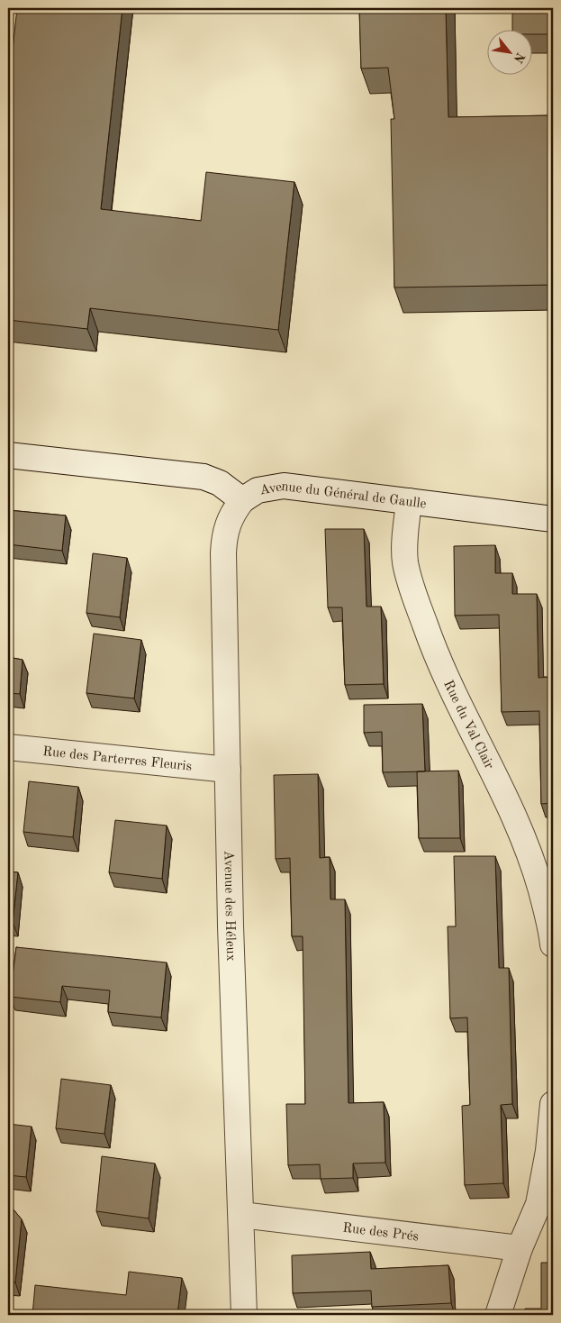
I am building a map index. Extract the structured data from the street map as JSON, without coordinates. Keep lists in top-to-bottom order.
{
  "streets": {
    "street": [
      "Avenue du Général de Gaulle",
      "Rue du Val Clair",
      "Rue des Parterres Fleuris",
      "Avenue des Héleux",
      "Rue des Prés"
    ]
  },
  "crossings": [
    ["Avenue du Général de Gaulle", "Rue du Val Clair"],
    ["Avenue du Général de Gaulle", "Avenue des Héleux"],
    ["Rue des Parterres Fleuris", "Avenue des Héleux"],
    ["Avenue des Héleux", "Rue des Prés"]
  ],
  "north": "bottom right"
}
